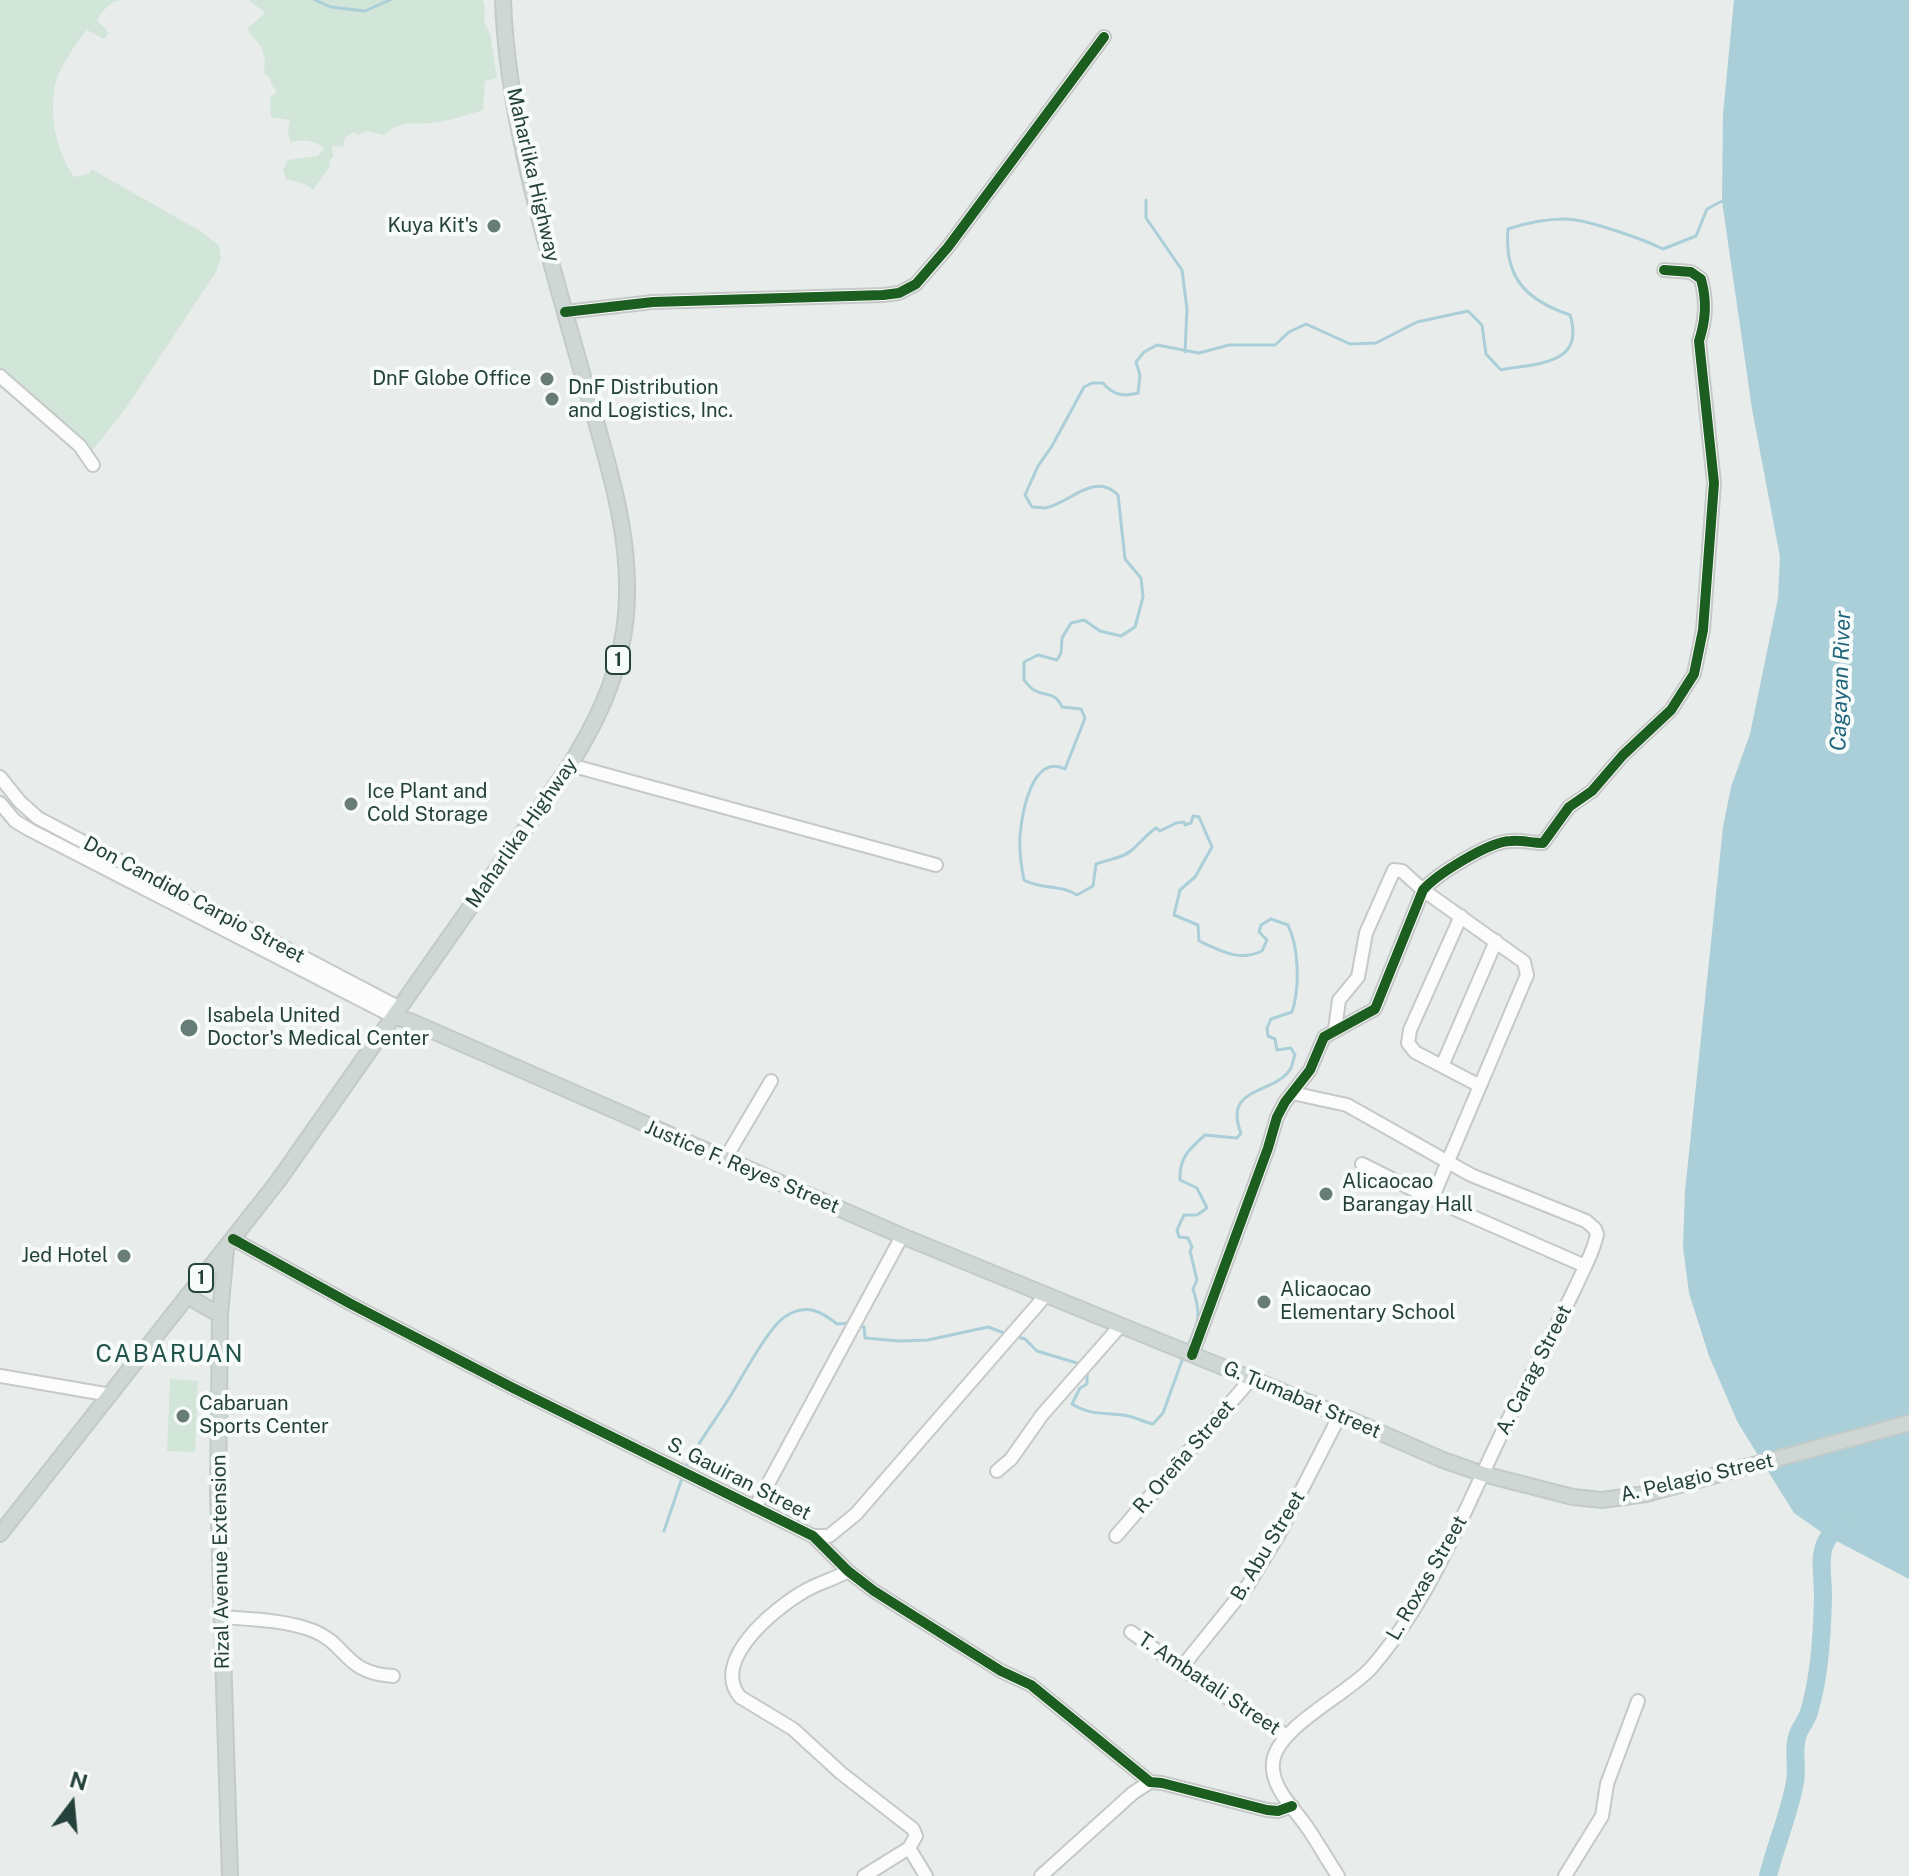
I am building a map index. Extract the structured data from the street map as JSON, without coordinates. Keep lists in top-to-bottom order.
{
  "streets": {
    "main road": [
      "Maharlika Highway",
      "1",
      "Justice F. Reyes Street",
      "G. Tumabat Street",
      "A. Pelagio Street",
      "Rizal Avenue Extension"
    ],
    "street": [
      "Don Candido Carpio Street",
      "A. Carag Street",
      "R. Oreña Street",
      "S. Gauiran Street",
      "B. Abu Street",
      "L. Roxas Street",
      "T. Ambatali Street"
    ]
  },
  "crossings": [
    ["Maharlika Highway", "Don Candido Carpio Street"],
    ["Maharlika Highway", "Justice F. Reyes Street"],
    ["Maharlika Highway", "S. Gauiran Street"],
    ["Maharlika Highway", "Rizal Avenue Extension"],
    ["Don Candido Carpio Street", "Justice F. Reyes Street"],
    ["Justice F. Reyes Street", "G. Tumabat Street"],
    ["A. Carag Street", "G. Tumabat Street"],
    ["A. Carag Street", "A. Pelagio Street"],
    ["A. Carag Street", "L. Roxas Street"],
    ["G. Tumabat Street", "R. Oreña Street"],
    ["G. Tumabat Street", "A. Pelagio Street"],
    ["G. Tumabat Street", "B. Abu Street"],
    ["G. Tumabat Street", "L. Roxas Street"],
    ["A. Pelagio Street", "L. Roxas Street"],
    ["S. Gauiran Street", "Rizal Avenue Extension"],
    ["B. Abu Street", "T. Ambatali Street"],
    ["L. Roxas Street", "T. Ambatali Street"]
  ],
  "districts": ["CABARUAN"],
  "water": ["Cagayan River"],
  "places": [
    "Kuya Kit's",
    "DnF Globe Office",
    "DnF Distribution and Logistics, Inc.",
    "Ice Plant and Cold Storage",
    "Isabela United Doctor's Medical Center",
    "Alicaocao Barangay Hall",
    "Jed Hotel",
    "Alicaocao Elementary School",
    "Cabaruan Sports Center"
  ],
  "north": "top"
}
